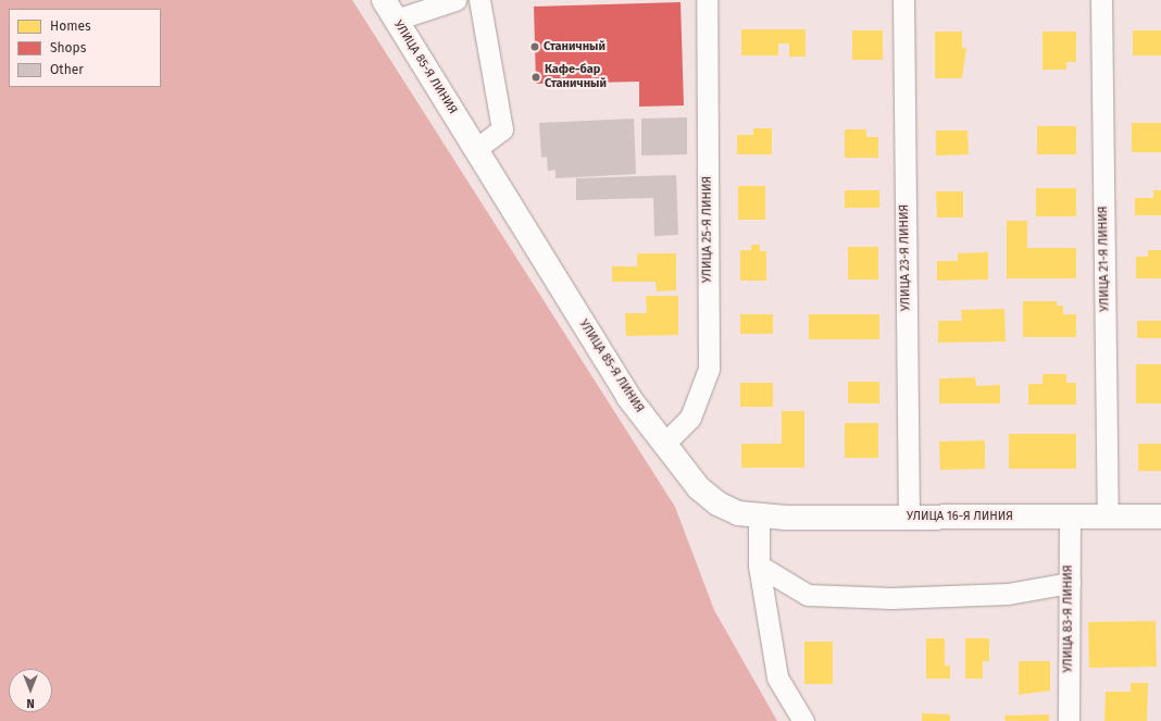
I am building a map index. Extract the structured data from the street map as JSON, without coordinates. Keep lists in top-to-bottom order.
{
  "streets": {
    "main road": ["УЛИЦА 85-Я ЛИНИЯ", "УЛИЦА 16-Я ЛИНИЯ"],
    "street": [
      "УЛИЦА 25-Я ЛИНИЯ",
      "УЛИЦА 23-Я ЛИНИЯ",
      "УЛИЦА 21-Я ЛИНИЯ",
      "УЛИЦА 83-Я ЛИНИЯ"
    ]
  },
  "crossings": [
    ["УЛИЦА 85-Я ЛИНИЯ", "УЛИЦА 25-Я ЛИНИЯ"],
    ["УЛИЦА 85-Я ЛИНИЯ", "УЛИЦА 16-Я ЛИНИЯ"],
    ["УЛИЦА 23-Я ЛИНИЯ", "УЛИЦА 16-Я ЛИНИЯ"],
    ["УЛИЦА 21-Я ЛИНИЯ", "УЛИЦА 16-Я ЛИНИЯ"],
    ["УЛИЦА 16-Я ЛИНИЯ", "УЛИЦА 83-Я ЛИНИЯ"]
  ],
  "places": ["Станичный", "Кафе-бар Станичный"],
  "legend": ["Homes", "Shops", "Other"],
  "north": "bottom"
}
